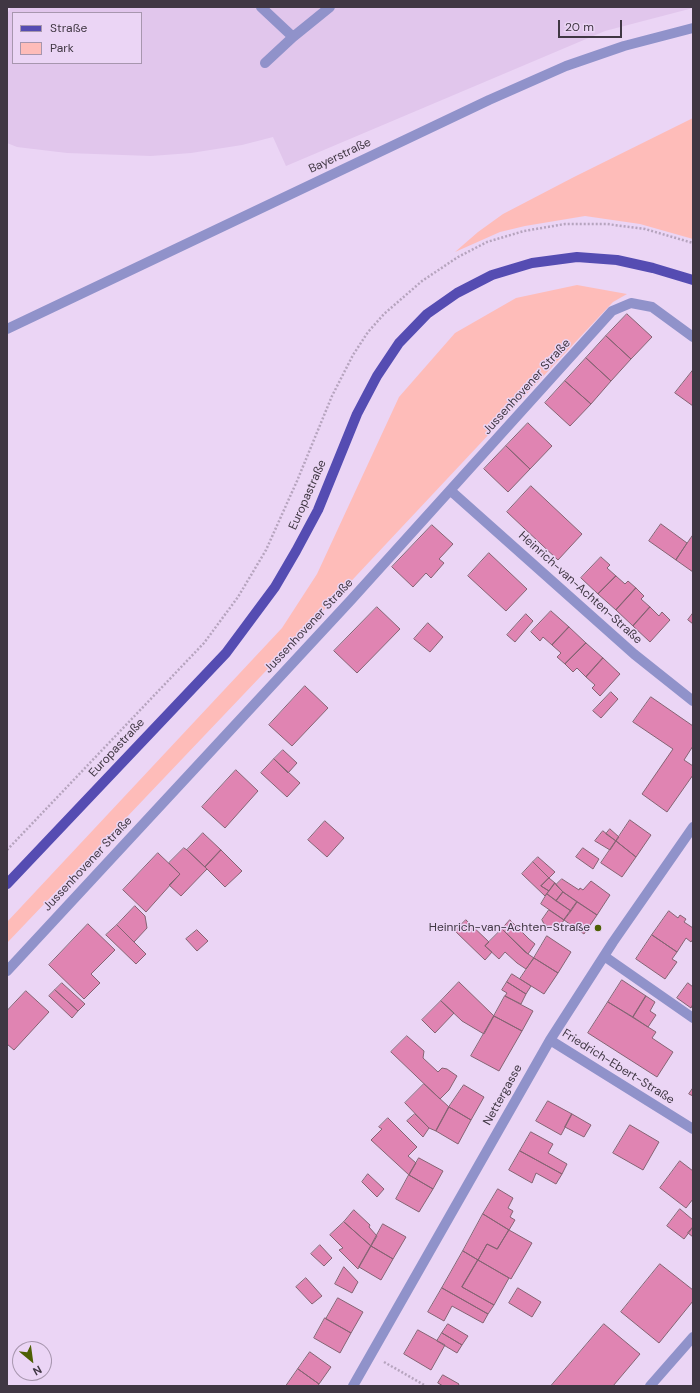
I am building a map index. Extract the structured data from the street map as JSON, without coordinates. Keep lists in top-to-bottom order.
{
  "streets": {
    "main road": ["Europastraße"],
    "street": [
      "Bayerstraße",
      "Jussenhovener Straße",
      "Heinrich-van-Achten-Straße",
      "Friedrich-Ebert-Straße",
      "Nettergasse"
    ]
  },
  "crossings": [
    ["Jussenhovener Straße", "Heinrich-van-Achten-Straße"],
    ["Friedrich-Ebert-Straße", "Nettergasse"]
  ],
  "places": ["Heinrich-van-Achten-Straße"],
  "legend": ["Straße", "Park"],
  "scale_bar": "20 m",
  "north": "bottom right"
}
